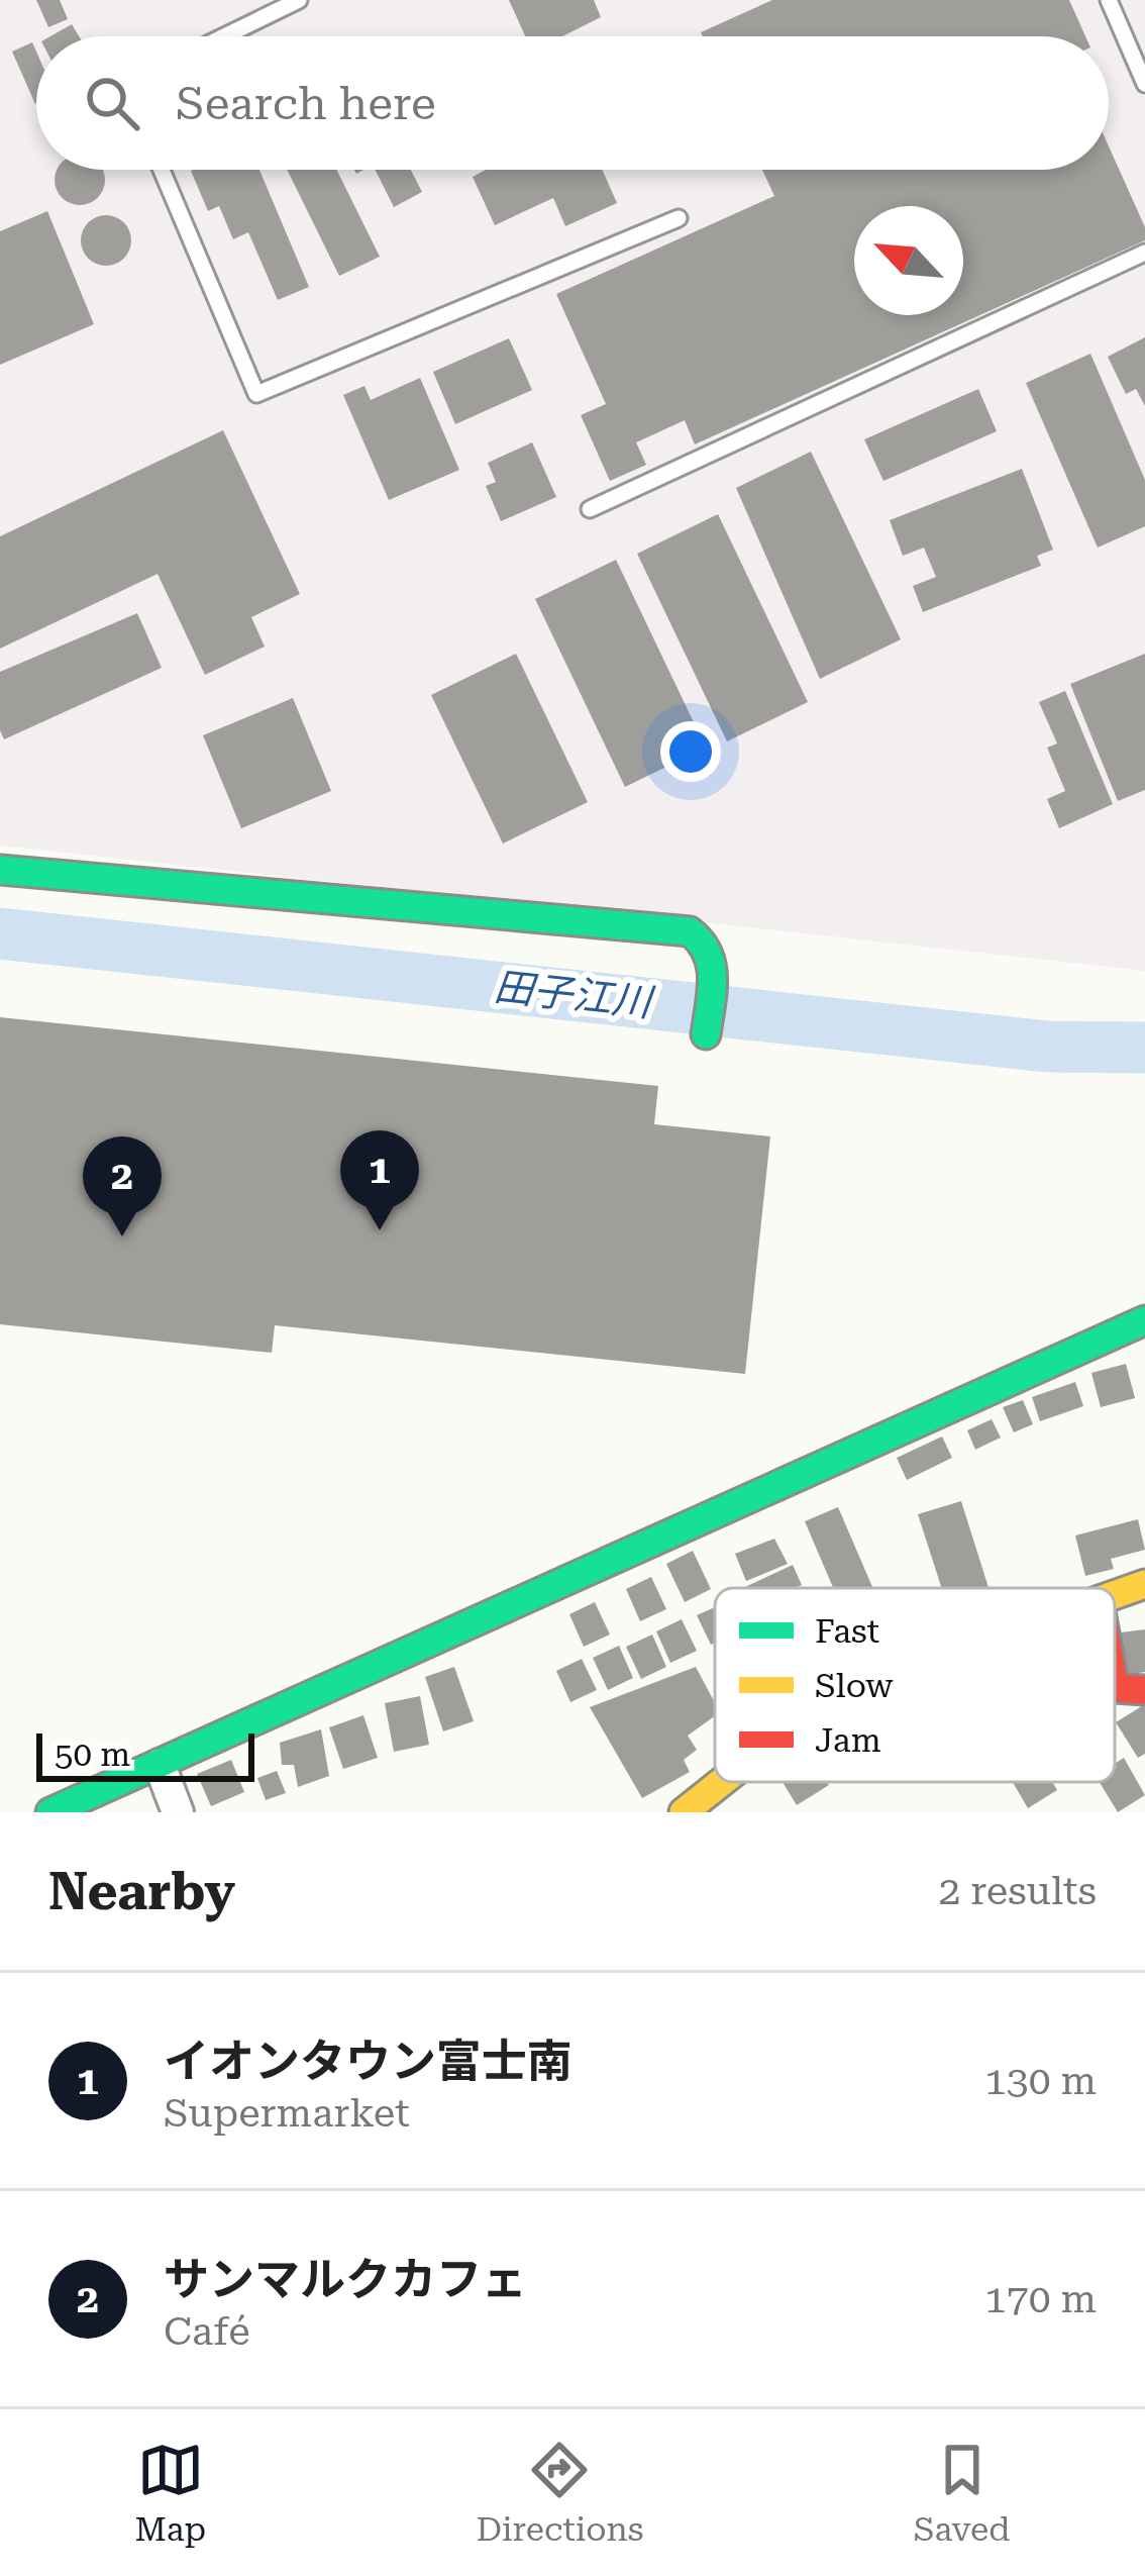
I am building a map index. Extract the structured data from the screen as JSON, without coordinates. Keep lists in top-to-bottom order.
{
  "water": ["田子江川"],
  "legend": ["Fast", "Slow", "Jam"],
  "scale_bar": "50 m",
  "north": "top left",
  "page": {
    "search": "Search here",
    "pins": ["1", "2"],
    "scale": "50 m",
    "heading": ["Nearby", "2 results"],
    "list": [
      {
        "mark": "1",
        "name": "イオンタウン富士南",
        "note": "Supermarket",
        "value": "130 m"
      },
      {
        "mark": "2",
        "name": "サンマルクカフェ",
        "note": "Café",
        "value": "170 m"
      }
    ],
    "nav": ["Map", "Directions", "Saved"]
  }
}
